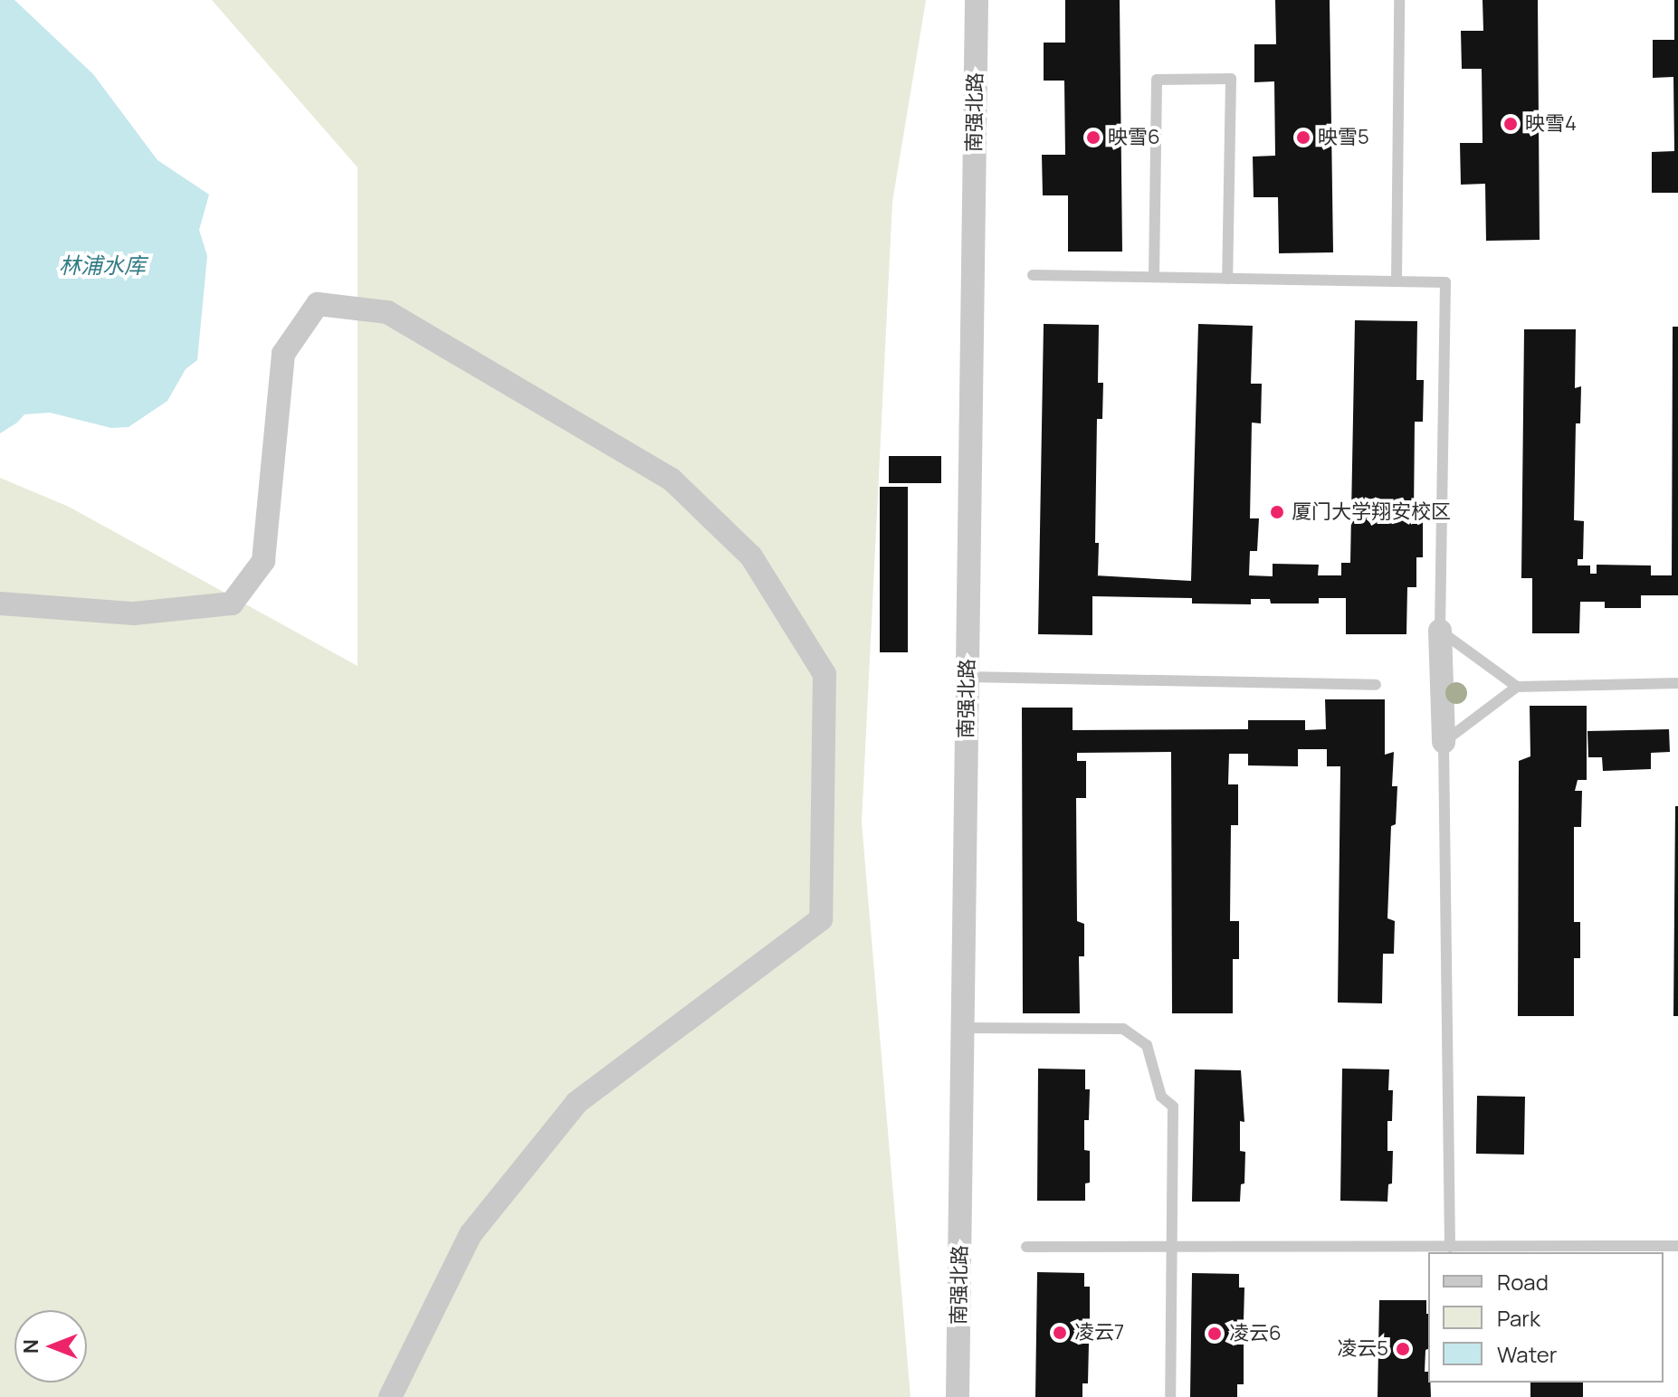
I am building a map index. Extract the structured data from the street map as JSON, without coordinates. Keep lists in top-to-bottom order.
{
  "streets": {
    "street": ["南强北路"]
  },
  "water": ["林浦水库"],
  "places": [
    "映雪4",
    "映雪6",
    "映雪5",
    "厦门大学翔安校区",
    "凌云7",
    "凌云6",
    "凌云5"
  ],
  "legend": ["Road", "Park", "Water"],
  "north": "left"
}
